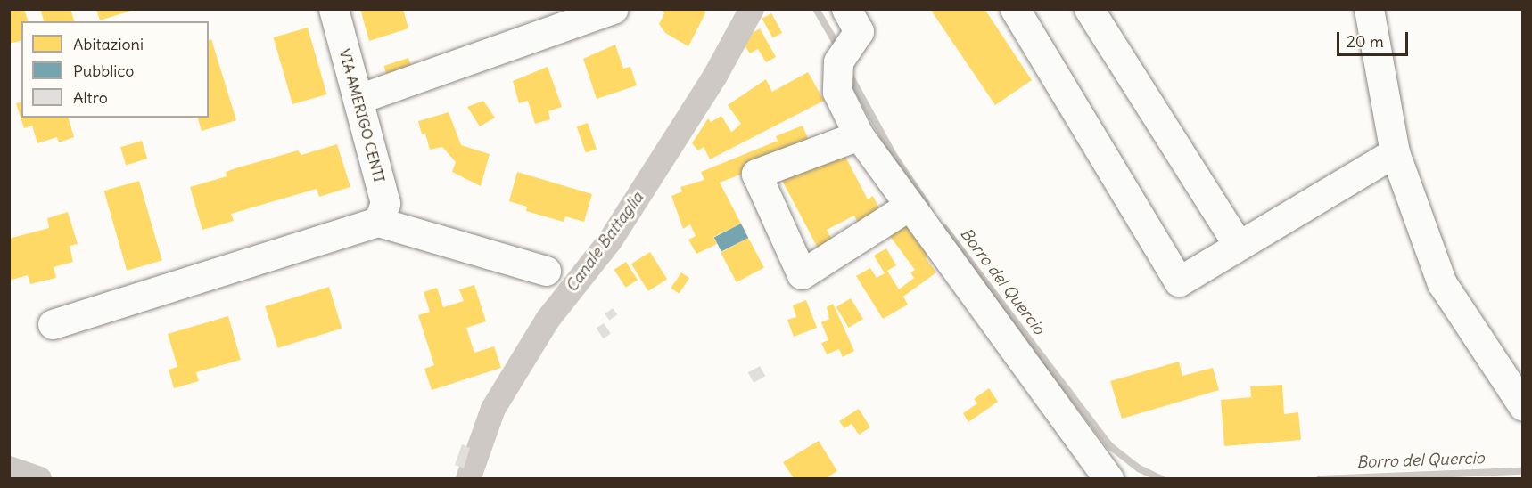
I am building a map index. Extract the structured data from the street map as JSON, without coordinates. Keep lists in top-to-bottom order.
{
  "streets": {
    "street": ["VIA AMERIGO CENTI"]
  },
  "water": ["Canale Battaglia", "Borro del Quercio"],
  "legend": ["Abitazioni", "Pubblico", "Altro"],
  "scale_bar": "20 m"
}
